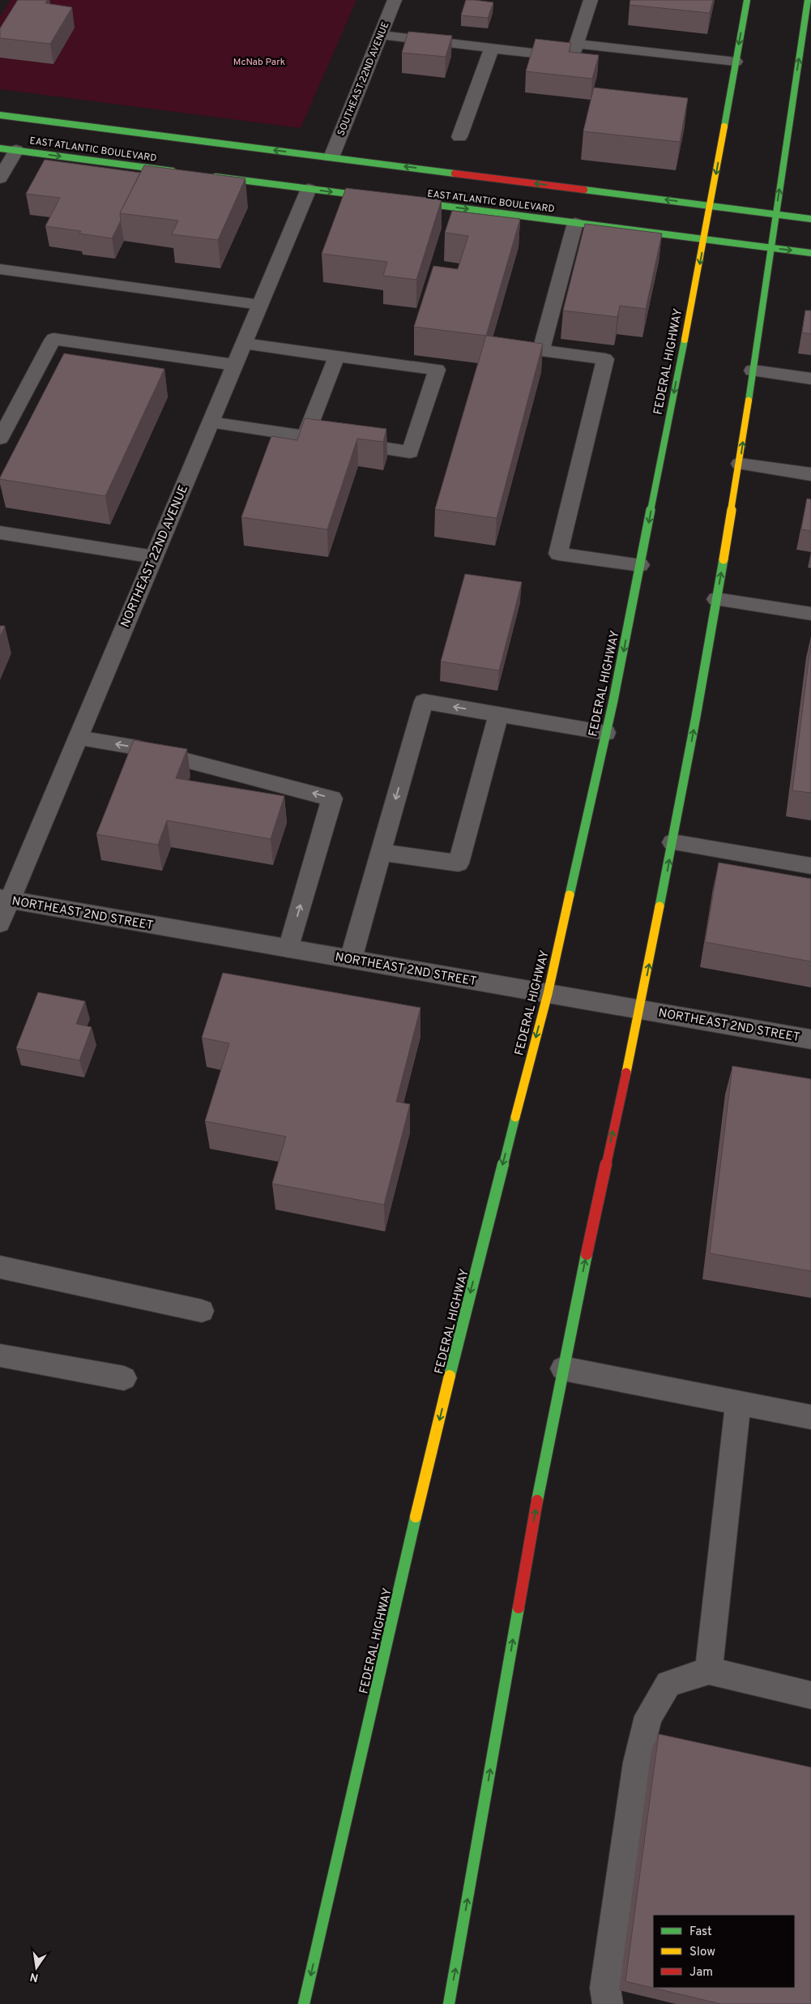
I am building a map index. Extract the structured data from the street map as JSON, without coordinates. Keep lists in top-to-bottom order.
{
  "streets": {
    "main road": ["EAST ATLANTIC BOULEVARD", "FEDERAL HIGHWAY"],
    "street": ["SOUTHEAST 22ND AVENUE", "NORTHEAST 22ND AVENUE", "NORTHEAST 2ND STREET"]
  },
  "crossings": [
    ["SOUTHEAST 22ND AVENUE", "EAST ATLANTIC BOULEVARD"],
    ["EAST ATLANTIC BOULEVARD", "FEDERAL HIGHWAY"],
    ["FEDERAL HIGHWAY", "NORTHEAST 2ND STREET"],
    ["NORTHEAST 22ND AVENUE", "NORTHEAST 2ND STREET"]
  ],
  "parks": ["McNab Park"],
  "legend": ["Fast", "Slow", "Jam"],
  "north": "bottom"
}
